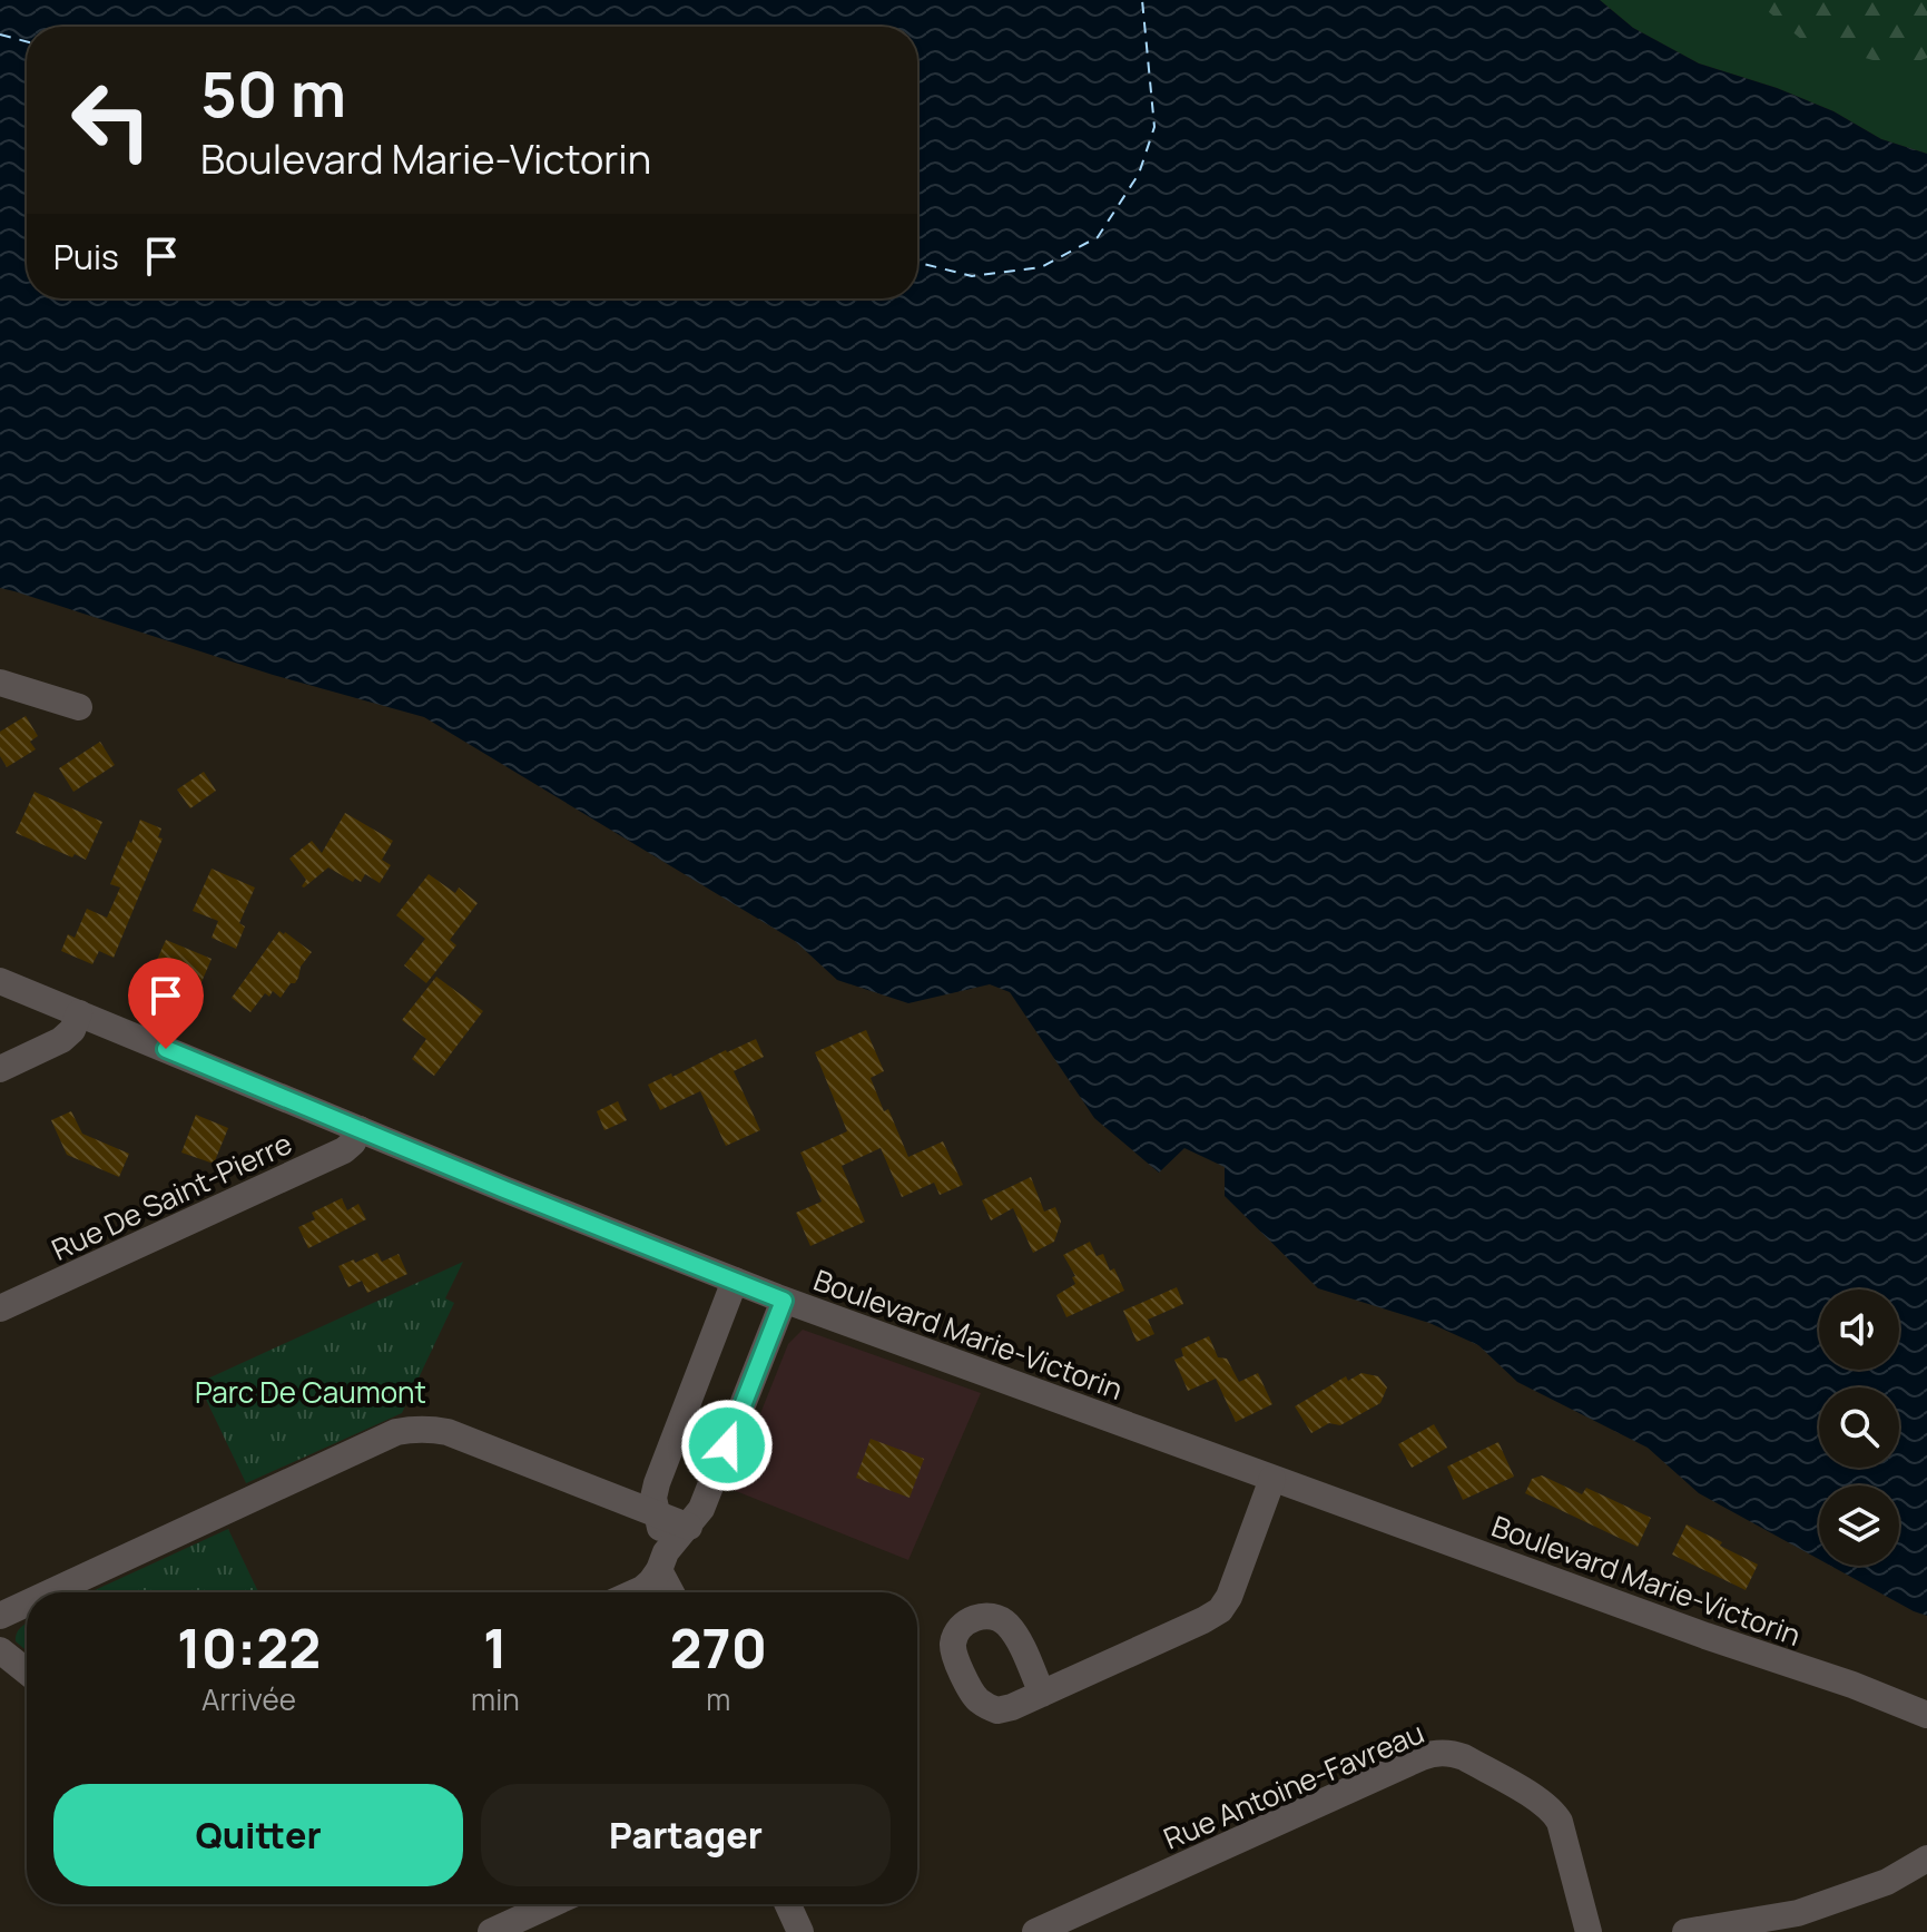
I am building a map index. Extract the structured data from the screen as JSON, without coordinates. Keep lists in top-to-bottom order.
{
  "streets": {
    "street": ["Rue De Saint-Pierre", "Boulevard Marie-Victorin", "Rue Antoine-Favreau"]
  },
  "crossings": [
    ["Rue De Saint-Pierre", "Boulevard Marie-Victorin"]
  ],
  "parks": ["Parc De Caumont"],
  "page": {
    "turn": ["50 m", "Boulevard Marie-Victorin"],
    "then": "Puis",
    "eta": [
      "10:22",
      "Arrivée",
      "1",
      "min",
      "270",
      "m"
    ],
    "buttons": ["Quitter", "Partager"]
  }
}
